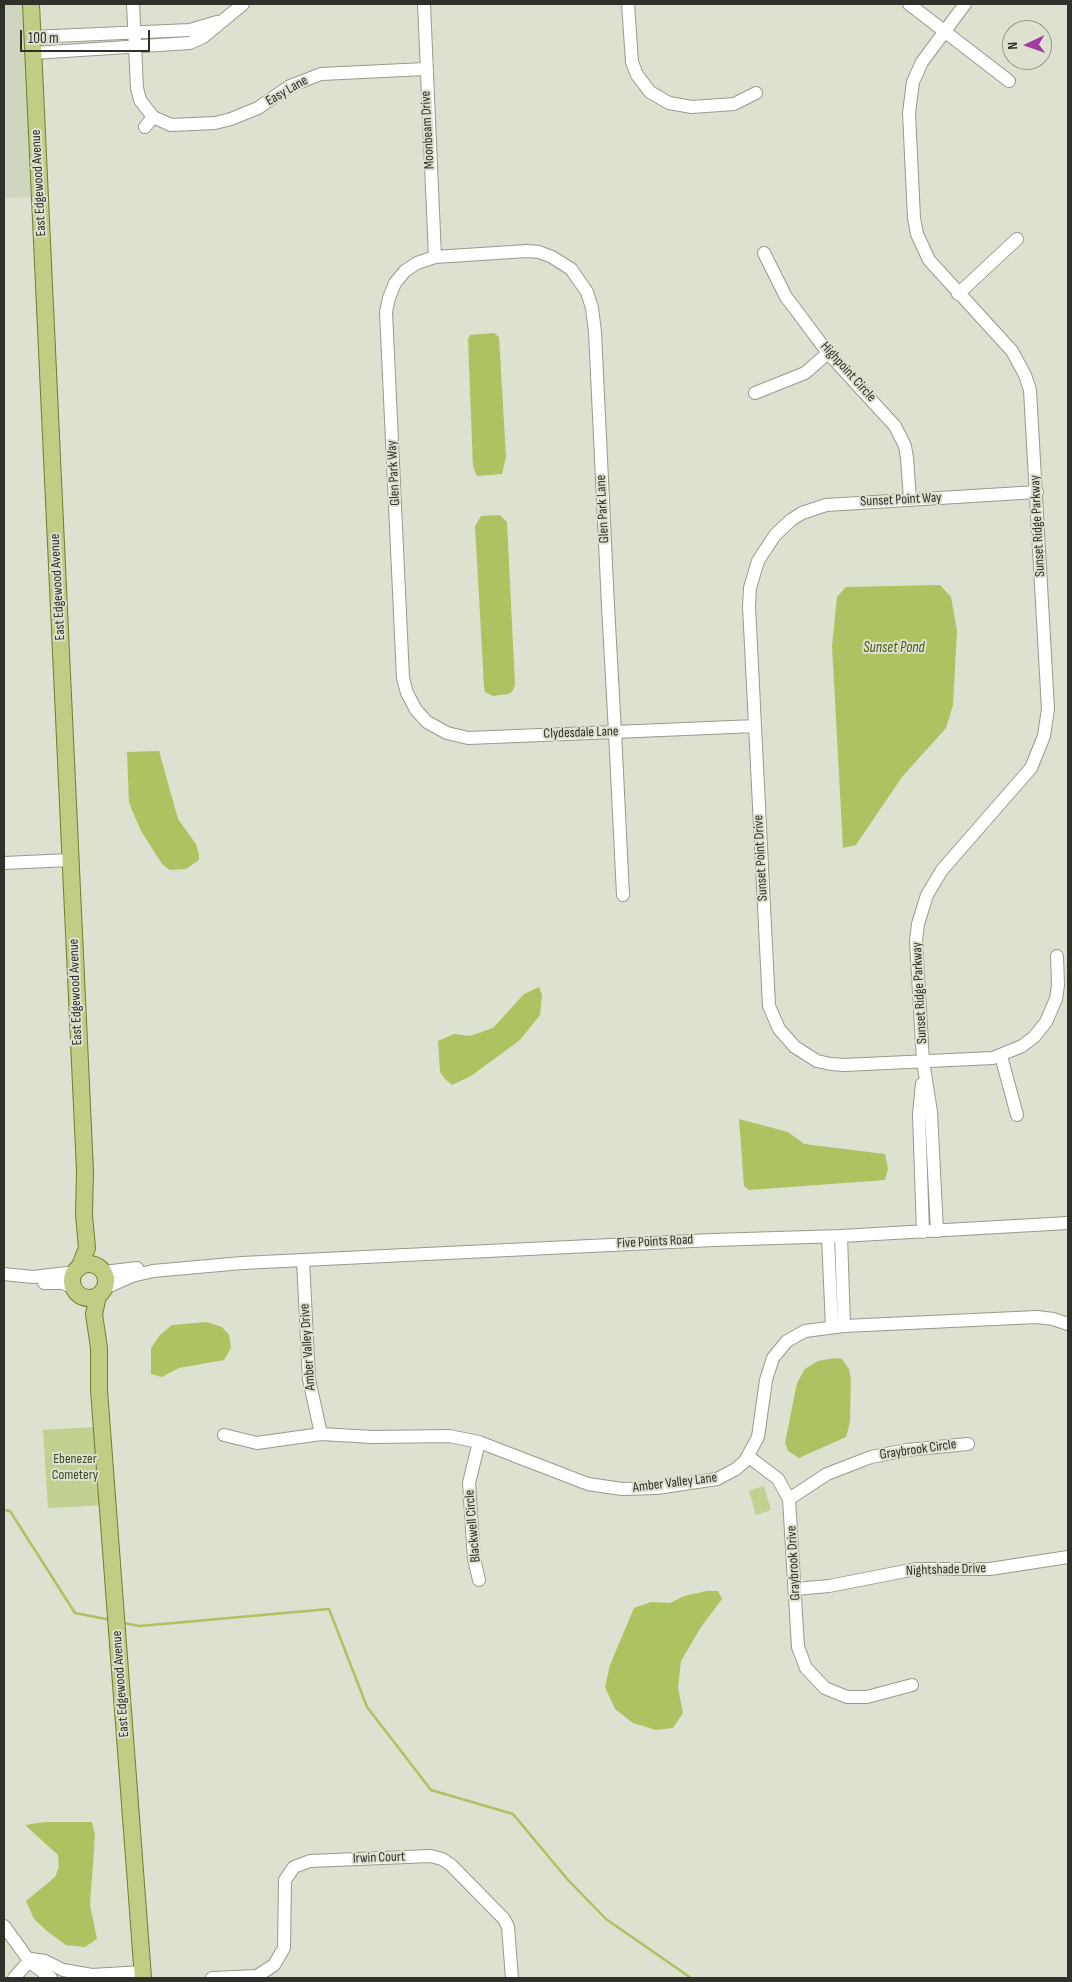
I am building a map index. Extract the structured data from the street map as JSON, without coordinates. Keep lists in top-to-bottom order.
{
  "streets": {
    "main road": ["East Edgewood Avenue"],
    "street": [
      "Easy Lane",
      "Moonbeam Drive",
      "Highpoint Circle",
      "Glen Park Way",
      "Sunset Point Way",
      "Glen Park Lane",
      "Sunset Ridge Parkway",
      "Clydesdale Lane",
      "Sunset Point Drive",
      "Five Points Road",
      "Amber Valley Drive",
      "Graybrook Circle",
      "Amber Valley Lane",
      "Blackwell Circle",
      "Graybrook Drive",
      "Nightshade Drive",
      "Irwin Court"
    ]
  },
  "crossings": [
    ["Easy Lane", "Moonbeam Drive"],
    ["Moonbeam Drive", "Glen Park Way"],
    ["Moonbeam Drive", "Glen Park Lane"],
    ["East Edgewood Avenue", "Five Points Road"],
    ["Highpoint Circle", "Sunset Point Way"],
    ["Glen Park Way", "Glen Park Lane"],
    ["Glen Park Way", "Clydesdale Lane"],
    ["Sunset Point Way", "Sunset Ridge Parkway"],
    ["Sunset Point Way", "Sunset Point Drive"],
    ["Glen Park Lane", "Clydesdale Lane"],
    ["Sunset Ridge Parkway", "Sunset Point Drive"],
    ["Sunset Ridge Parkway", "Five Points Road"],
    ["Clydesdale Lane", "Sunset Point Drive"],
    ["Five Points Road", "Amber Valley Drive"],
    ["Amber Valley Drive", "Amber Valley Lane"],
    ["Graybrook Circle", "Graybrook Drive"],
    ["Amber Valley Lane", "Blackwell Circle"],
    ["Amber Valley Lane", "Graybrook Drive"],
    ["Graybrook Drive", "Nightshade Drive"]
  ],
  "water": ["Sunset Pond"],
  "parks": ["Ebenezer Cometery"],
  "scale_bar": "100 m",
  "north": "left"
}
